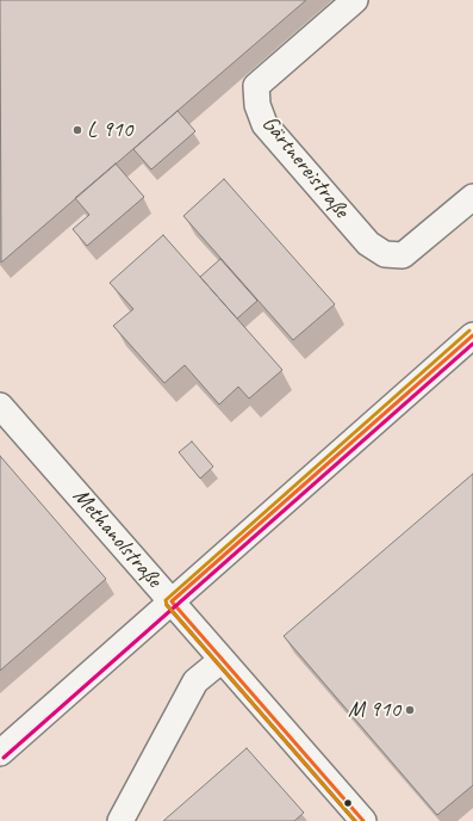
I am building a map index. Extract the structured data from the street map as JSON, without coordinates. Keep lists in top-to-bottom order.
{
  "streets": {
    "street": ["Gärtnereistraße", "Methanolstraße"]
  },
  "places": ["L 910", "M 910"]
}
